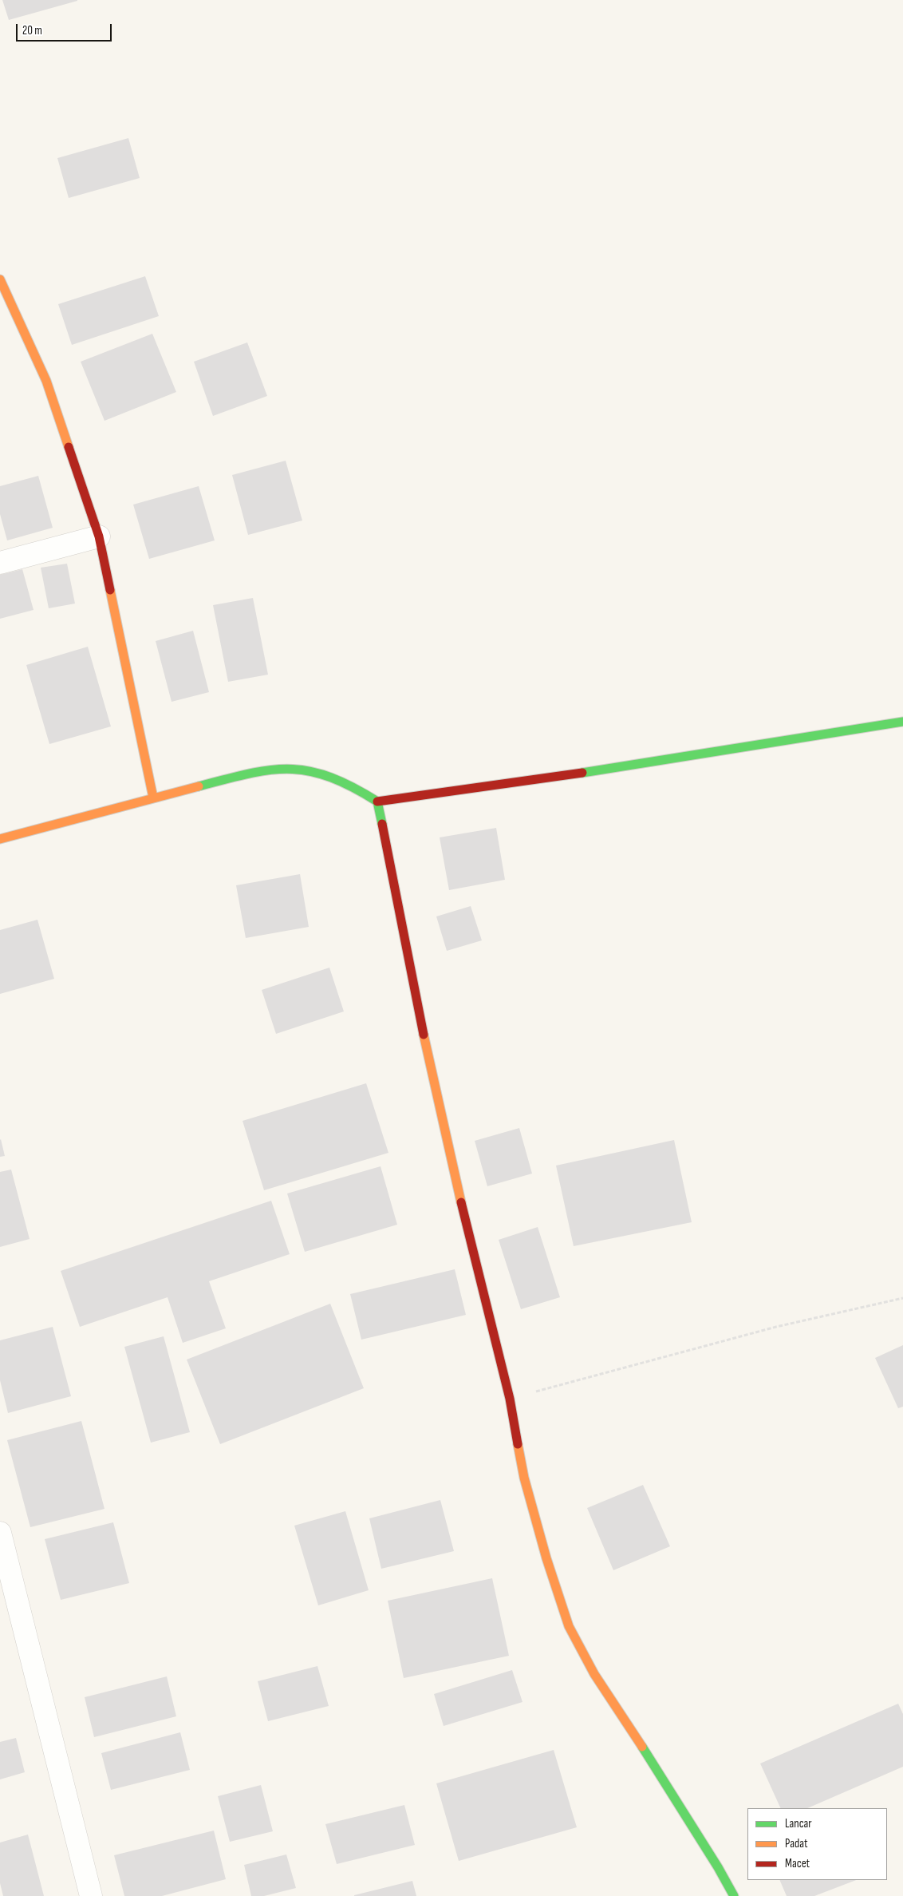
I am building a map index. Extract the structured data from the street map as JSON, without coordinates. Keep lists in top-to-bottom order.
{
  "legend": ["Lancar", "Padat", "Macet"],
  "scale_bar": "20 m"
}
